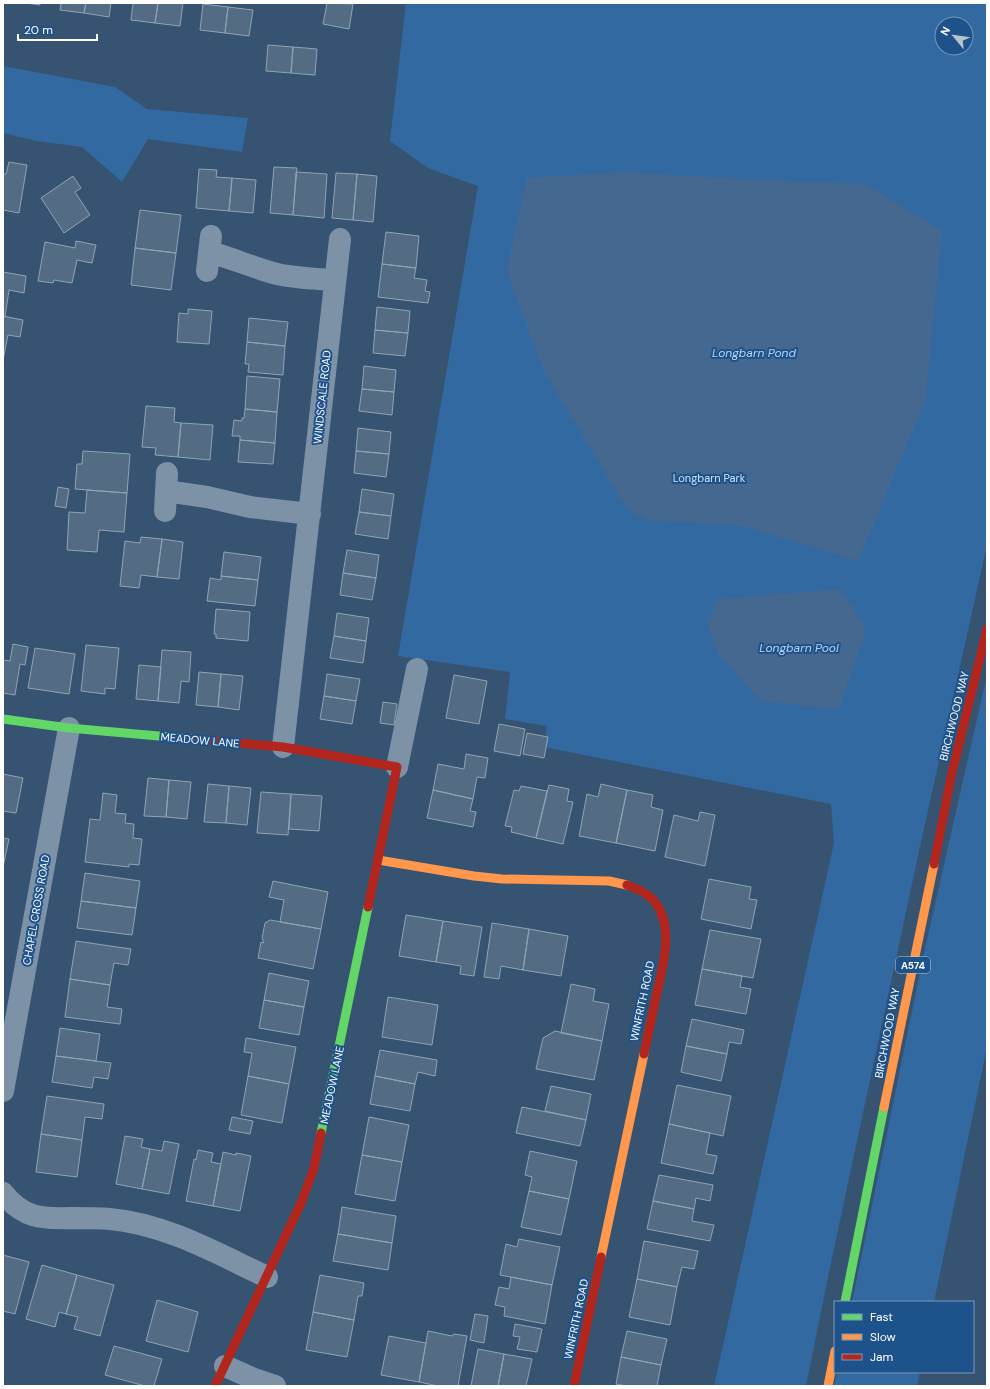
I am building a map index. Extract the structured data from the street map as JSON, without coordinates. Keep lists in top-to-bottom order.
{
  "streets": {
    "street": [
      "WINDSCALE ROAD",
      "BIRCHWOOD WAY",
      "MEADOW LANE",
      "CHAPEL CROSS ROAD",
      "A574",
      "WINFRITH ROAD"
    ]
  },
  "crossings": [
    ["WINDSCALE ROAD", "MEADOW LANE"],
    ["MEADOW LANE", "CHAPEL CROSS ROAD"],
    ["MEADOW LANE", "WINFRITH ROAD"]
  ],
  "water": ["Longbarn Pond", "Longbarn Pool"],
  "parks": ["Longbarn Park"],
  "legend": ["Fast", "Slow", "Jam"],
  "scale_bar": "20 m",
  "north": "top left"
}
